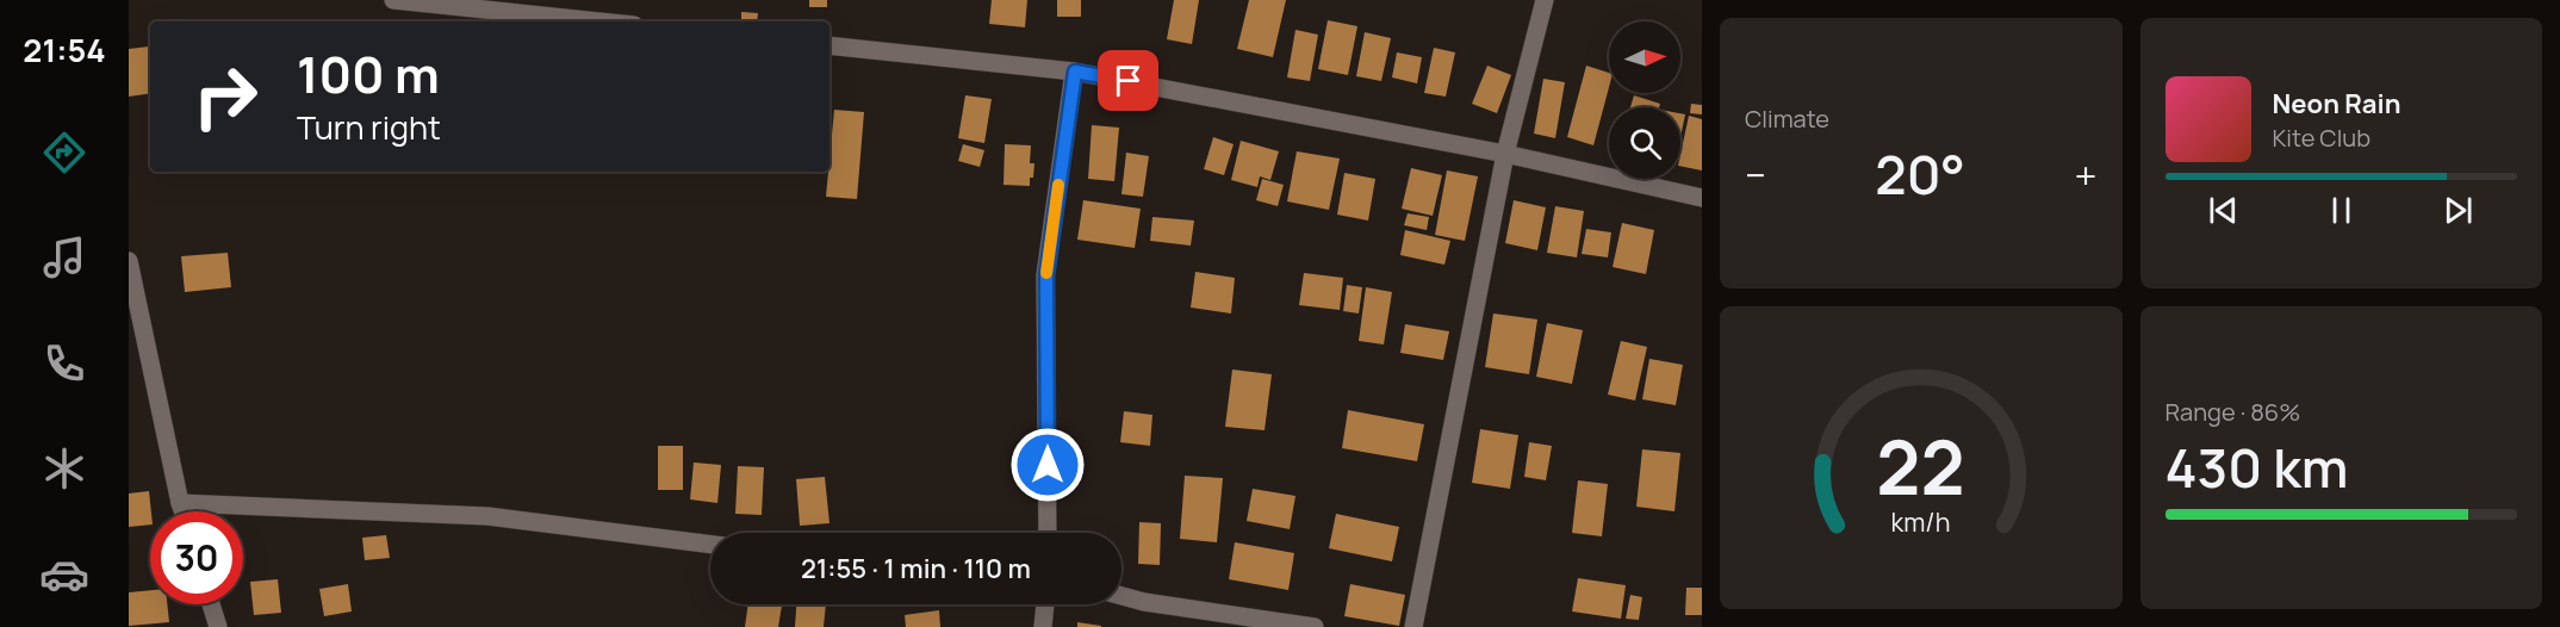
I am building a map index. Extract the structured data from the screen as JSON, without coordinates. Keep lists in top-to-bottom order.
{
  "north": "right",
  "page": {
    "tabs": "21:54",
    "tile": [
      "Climate",
      ["Range · 86%", "430 km"]
    ],
    "turn": ["100 m", "Turn right"],
    "song": ["Neon Rain", "Kite Club"],
    "heat": ["−", "20°", "+"],
    "limit": "30",
    "trip": "21:55 · 1 min · 110 m",
    "gauge": ["22", "km/h"]
  }
}
